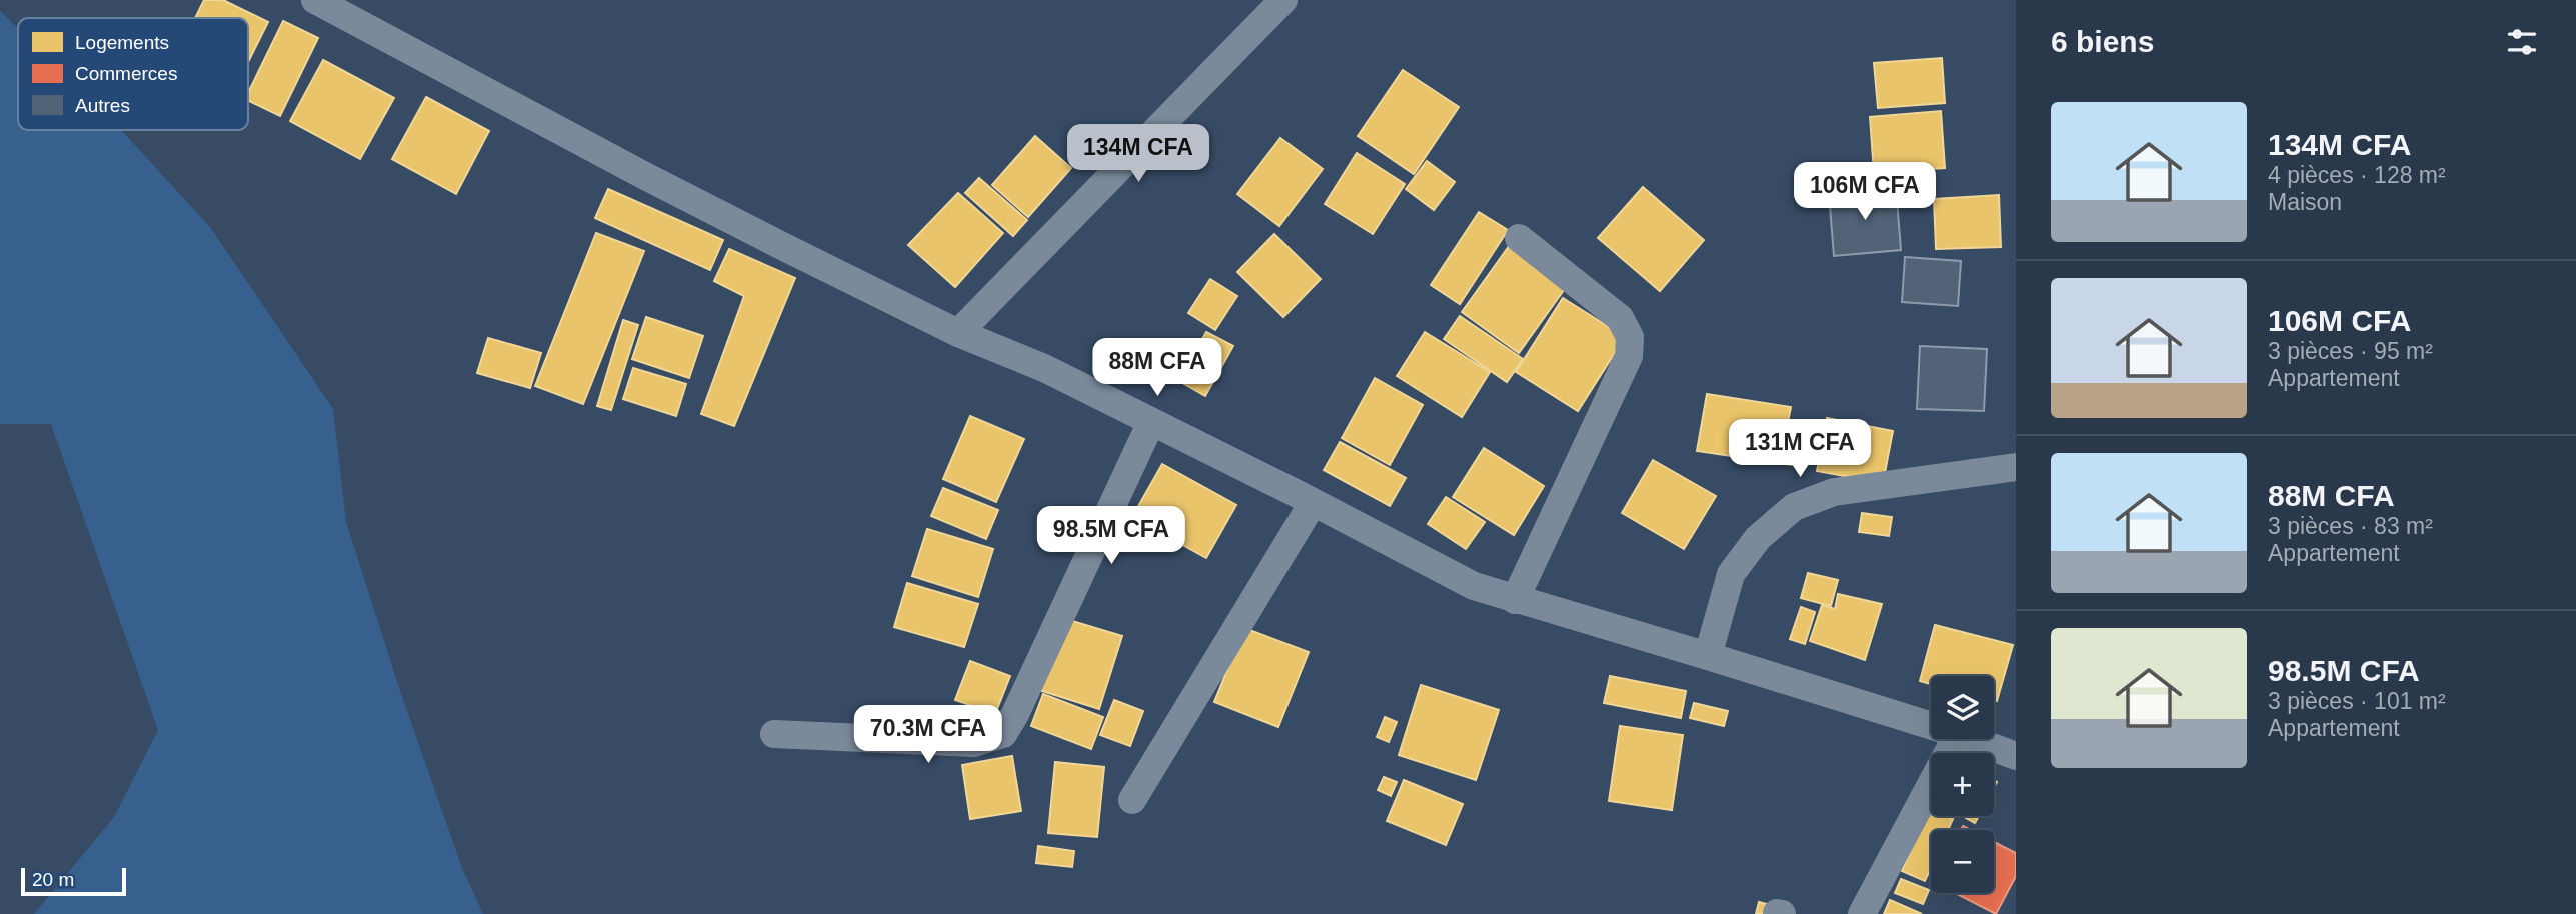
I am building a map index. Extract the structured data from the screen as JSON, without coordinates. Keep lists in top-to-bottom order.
{
  "legend": ["Logements", "Commerces", "Autres"],
  "scale_bar": "20 m",
  "page": {
    "heading": "6 biens",
    "list": [
      {
        "name": "134M CFA",
        "note": "4 pièces · 128 m² · Maison"
      },
      {
        "name": "106M CFA",
        "note": "3 pièces · 95 m² · Appartement"
      },
      {
        "name": "88M CFA",
        "note": "3 pièces · 83 m² · Appartement"
      },
      {
        "name": "98.5M CFA",
        "note": "3 pièces · 101 m² · Appartement"
      }
    ],
    "price": [
      "134M CFA",
      "106M CFA",
      "88M CFA",
      "131M CFA",
      "98.5M CFA",
      "70.3M CFA"
    ],
    "map_buttons": ["+", "−"],
    "scale": "20 m"
  }
}
